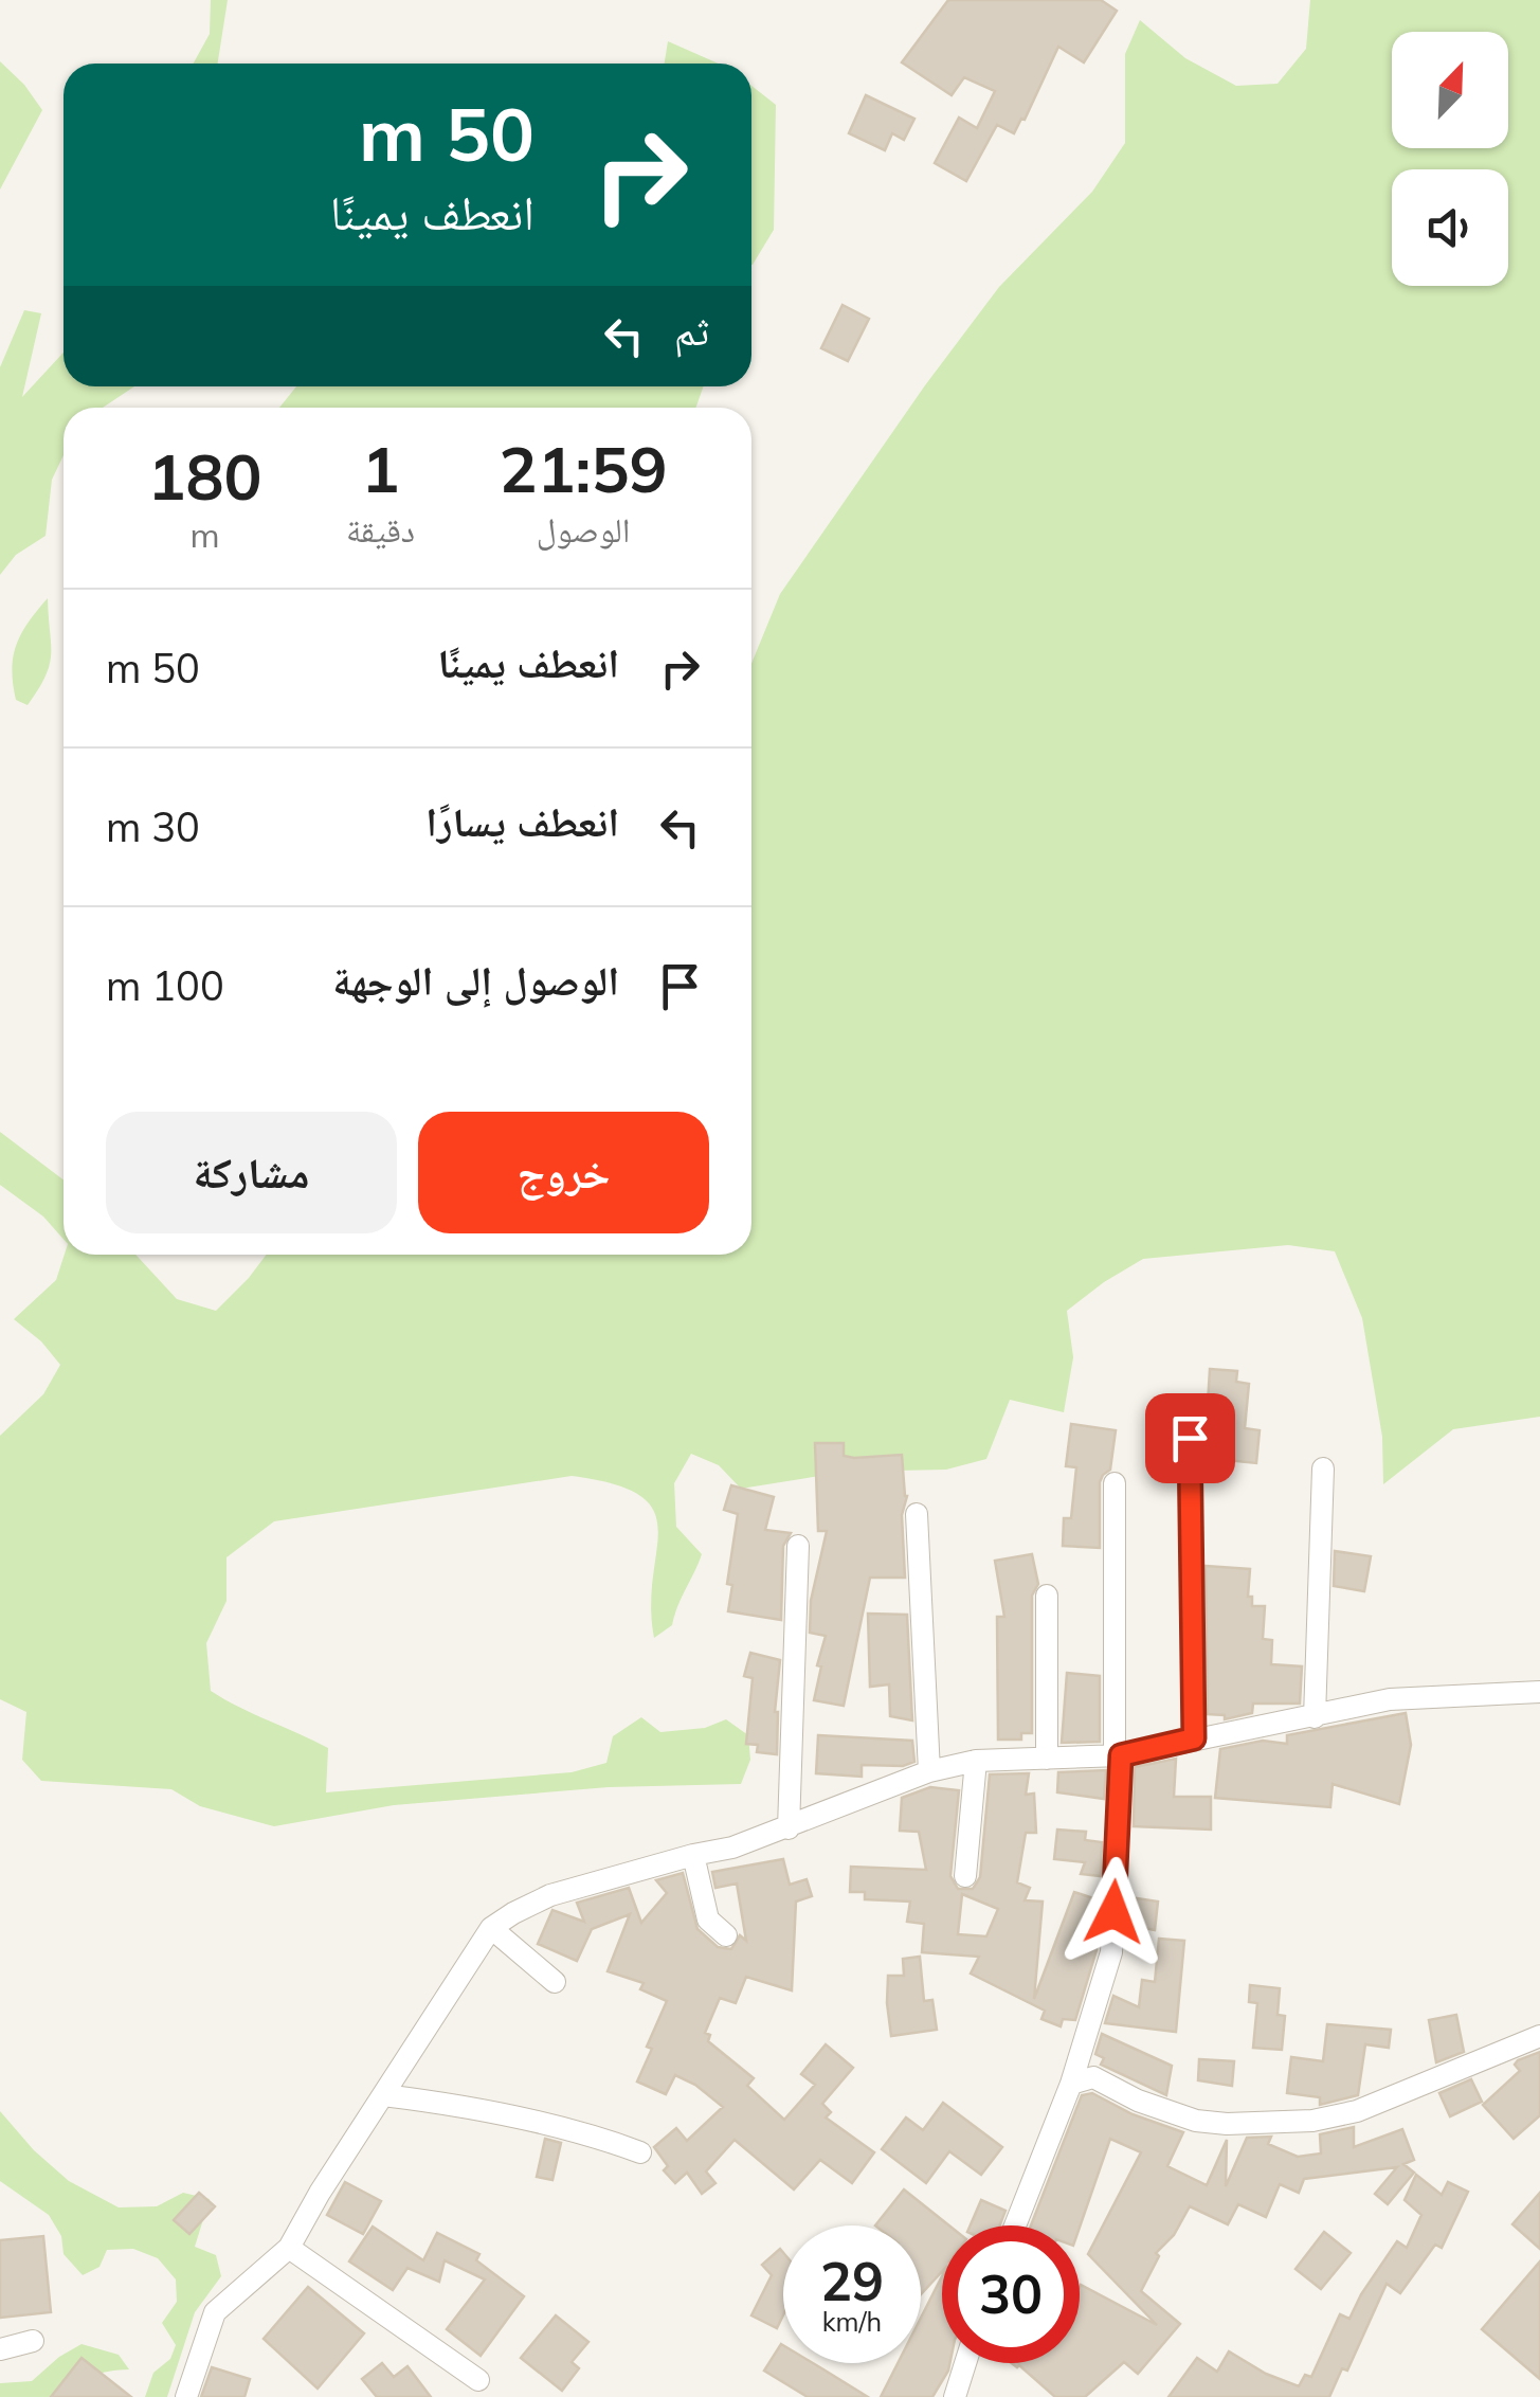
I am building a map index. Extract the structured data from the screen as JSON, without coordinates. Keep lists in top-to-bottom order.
{
  "north": "top right",
  "page": {
    "turn": ["50 m", "انعطف يمينًا"],
    "then": "ثم",
    "eta": [
      "21:59",
      "الوصول",
      "1",
      "دقيقة",
      "180",
      "m"
    ],
    "list": [
      {
        "name": "انعطف يمينًا",
        "value": "50 m"
      },
      {
        "name": "انعطف يسارًا",
        "value": "30 m"
      },
      {
        "name": "الوصول إلى الوجهة",
        "value": "100 m"
      }
    ],
    "buttons": ["خروج", "مشاركة"],
    "speed": "29 km/h",
    "limit": "30"
  }
}
